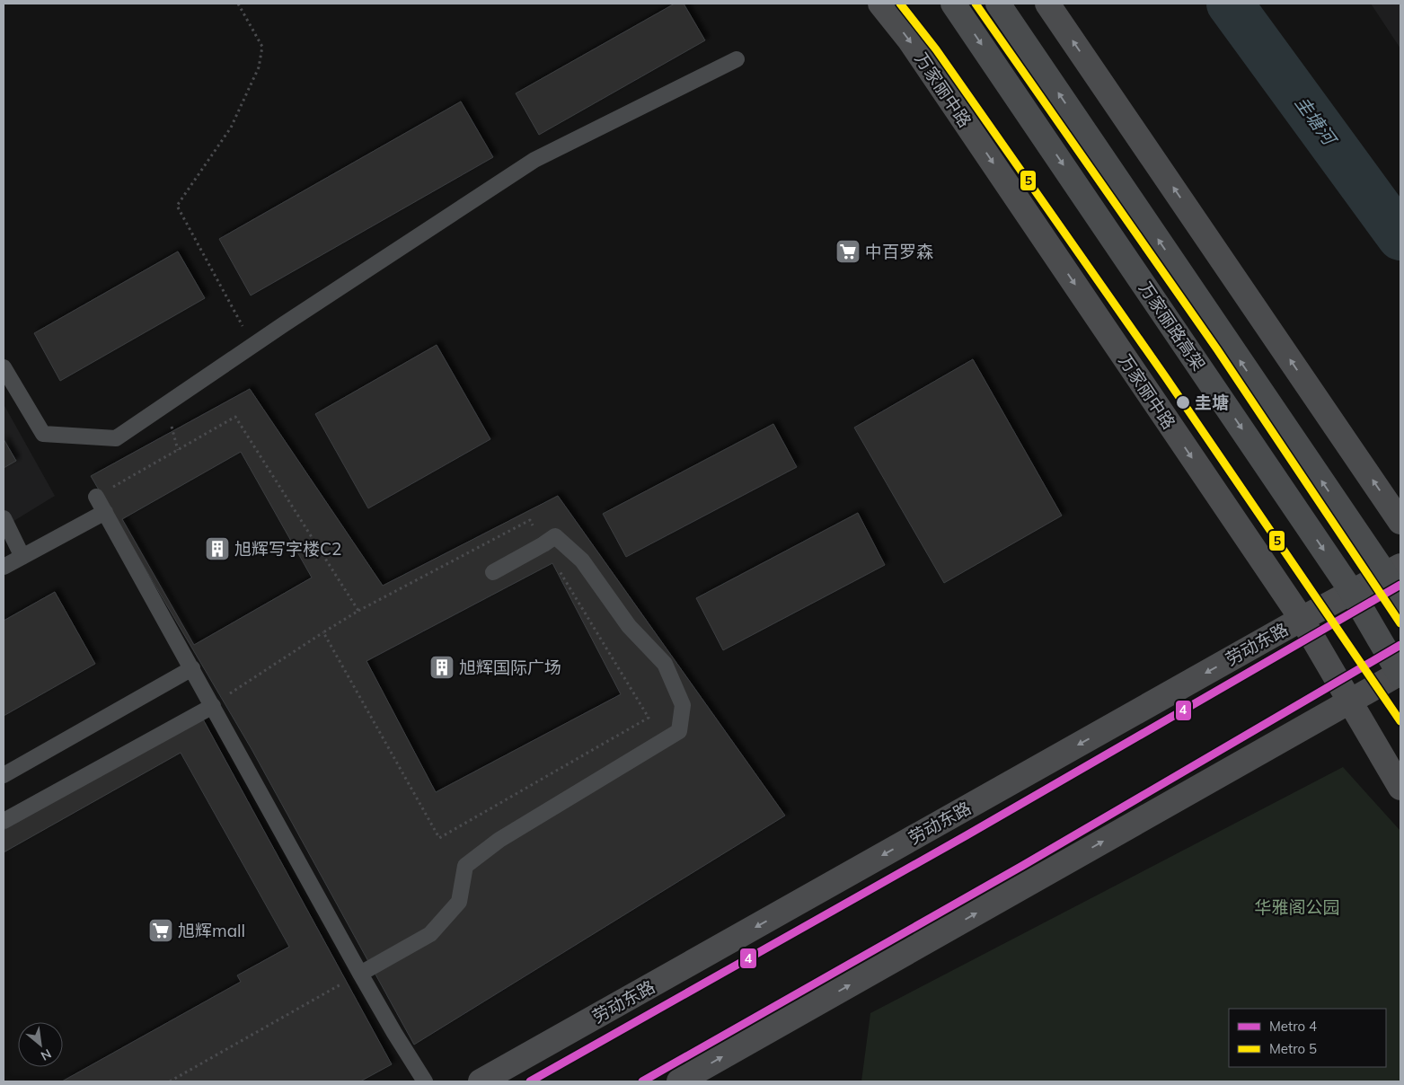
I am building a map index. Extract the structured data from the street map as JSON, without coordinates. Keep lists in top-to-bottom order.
{
  "streets": {
    "highway": ["万家丽路高架"],
    "main road": ["万家丽中路", "劳动东路"]
  },
  "crossings": [
    ["万家丽中路", "劳动东路"]
  ],
  "water": ["圭塘河"],
  "parks": ["华雅阁公园"],
  "places": {
    "supermarket": ["中百罗森", "旭辉mall"],
    "other": ["圭塘"],
    "building": ["旭辉写字楼C2", "旭辉国际广场"]
  },
  "lines": ["metro line 5", "metro line 4"],
  "legend": ["Metro 4", "Metro 5"],
  "north": "bottom right"
}
